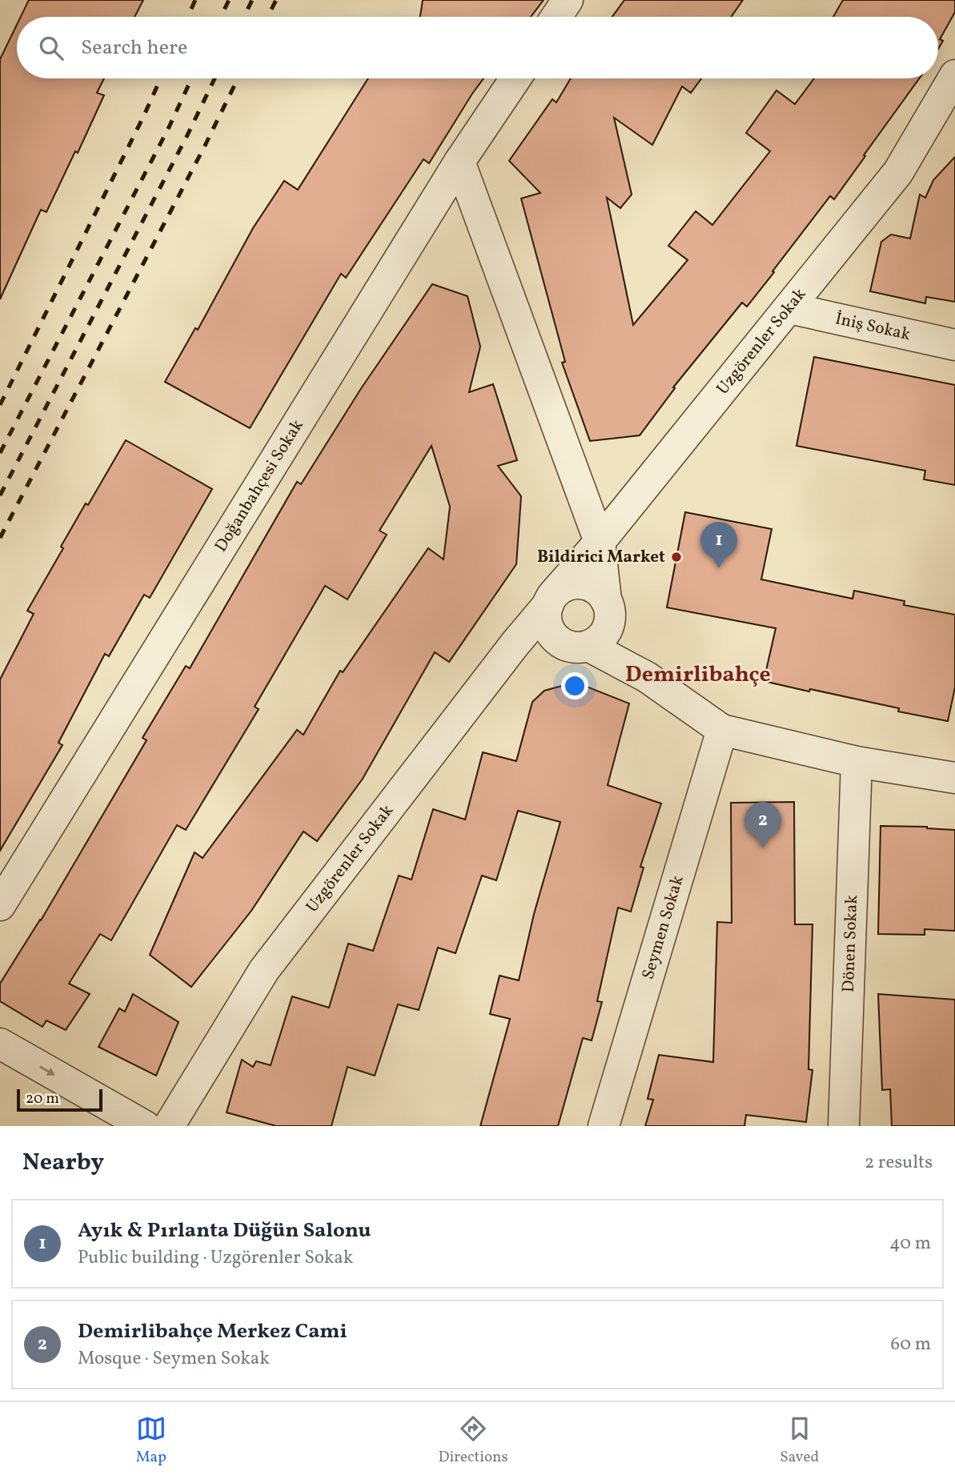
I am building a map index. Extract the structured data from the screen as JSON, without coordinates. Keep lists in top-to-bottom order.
{
  "streets": {
    "street": [
      "İniş Sokak",
      "Uzgörenler Sokak",
      "Doğanbahçesi Sokak",
      "Seymen Sokak",
      "Dönen Sokak"
    ]
  },
  "crossings": [
    ["İniş Sokak", "Uzgörenler Sokak"]
  ],
  "districts": ["Demirlibahçe"],
  "places": ["Bildirici Market"],
  "scale_bar": "20 m",
  "page": {
    "search": "Search here",
    "pins": ["1", "2"],
    "scale": "20 m",
    "heading": ["Nearby", "2 results"],
    "list": [
      {
        "mark": "1",
        "name": "Ayık & Pırlanta Düğün Salonu",
        "note": "Public building · Uzgörenler Sokak",
        "value": "40 m"
      },
      {
        "mark": "2",
        "name": "Demirlibahçe Merkez Cami",
        "note": "Mosque · Seymen Sokak",
        "value": "60 m"
      }
    ],
    "nav": ["Map", "Directions", "Saved"]
  }
}
